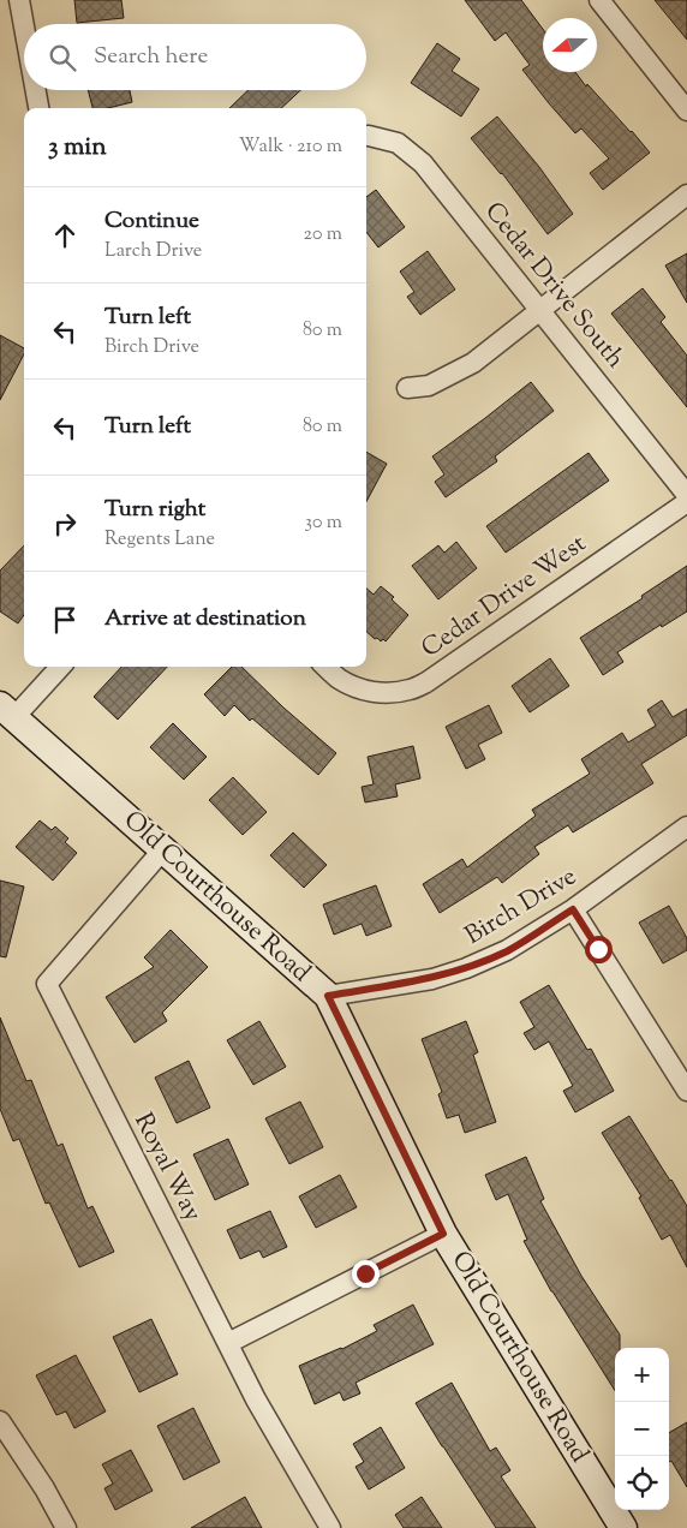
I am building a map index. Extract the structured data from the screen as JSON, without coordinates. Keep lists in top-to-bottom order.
{
  "streets": {
    "street": [
      "Cedar Drive South",
      "Cedar Drive West",
      "Old Courthouse Road",
      "Birch Drive",
      "Royal Way"
    ]
  },
  "crossings": [
    ["Old Courthouse Road", "Birch Drive"],
    ["Old Courthouse Road", "Royal Way"]
  ],
  "north": "left",
  "page": {
    "search": "Search here",
    "heading": ["3 min", "Walk · 210 m"],
    "list": [
      ["Continue", "Larch Drive", "20 m"],
      ["Turn left", "Birch Drive", "80 m"],
      ["Turn left", "80 m"],
      ["Turn right", "Regents Lane", "30 m"],
      "Arrive at destination"
    ],
    "map_buttons": ["+", "−"]
  }
}
